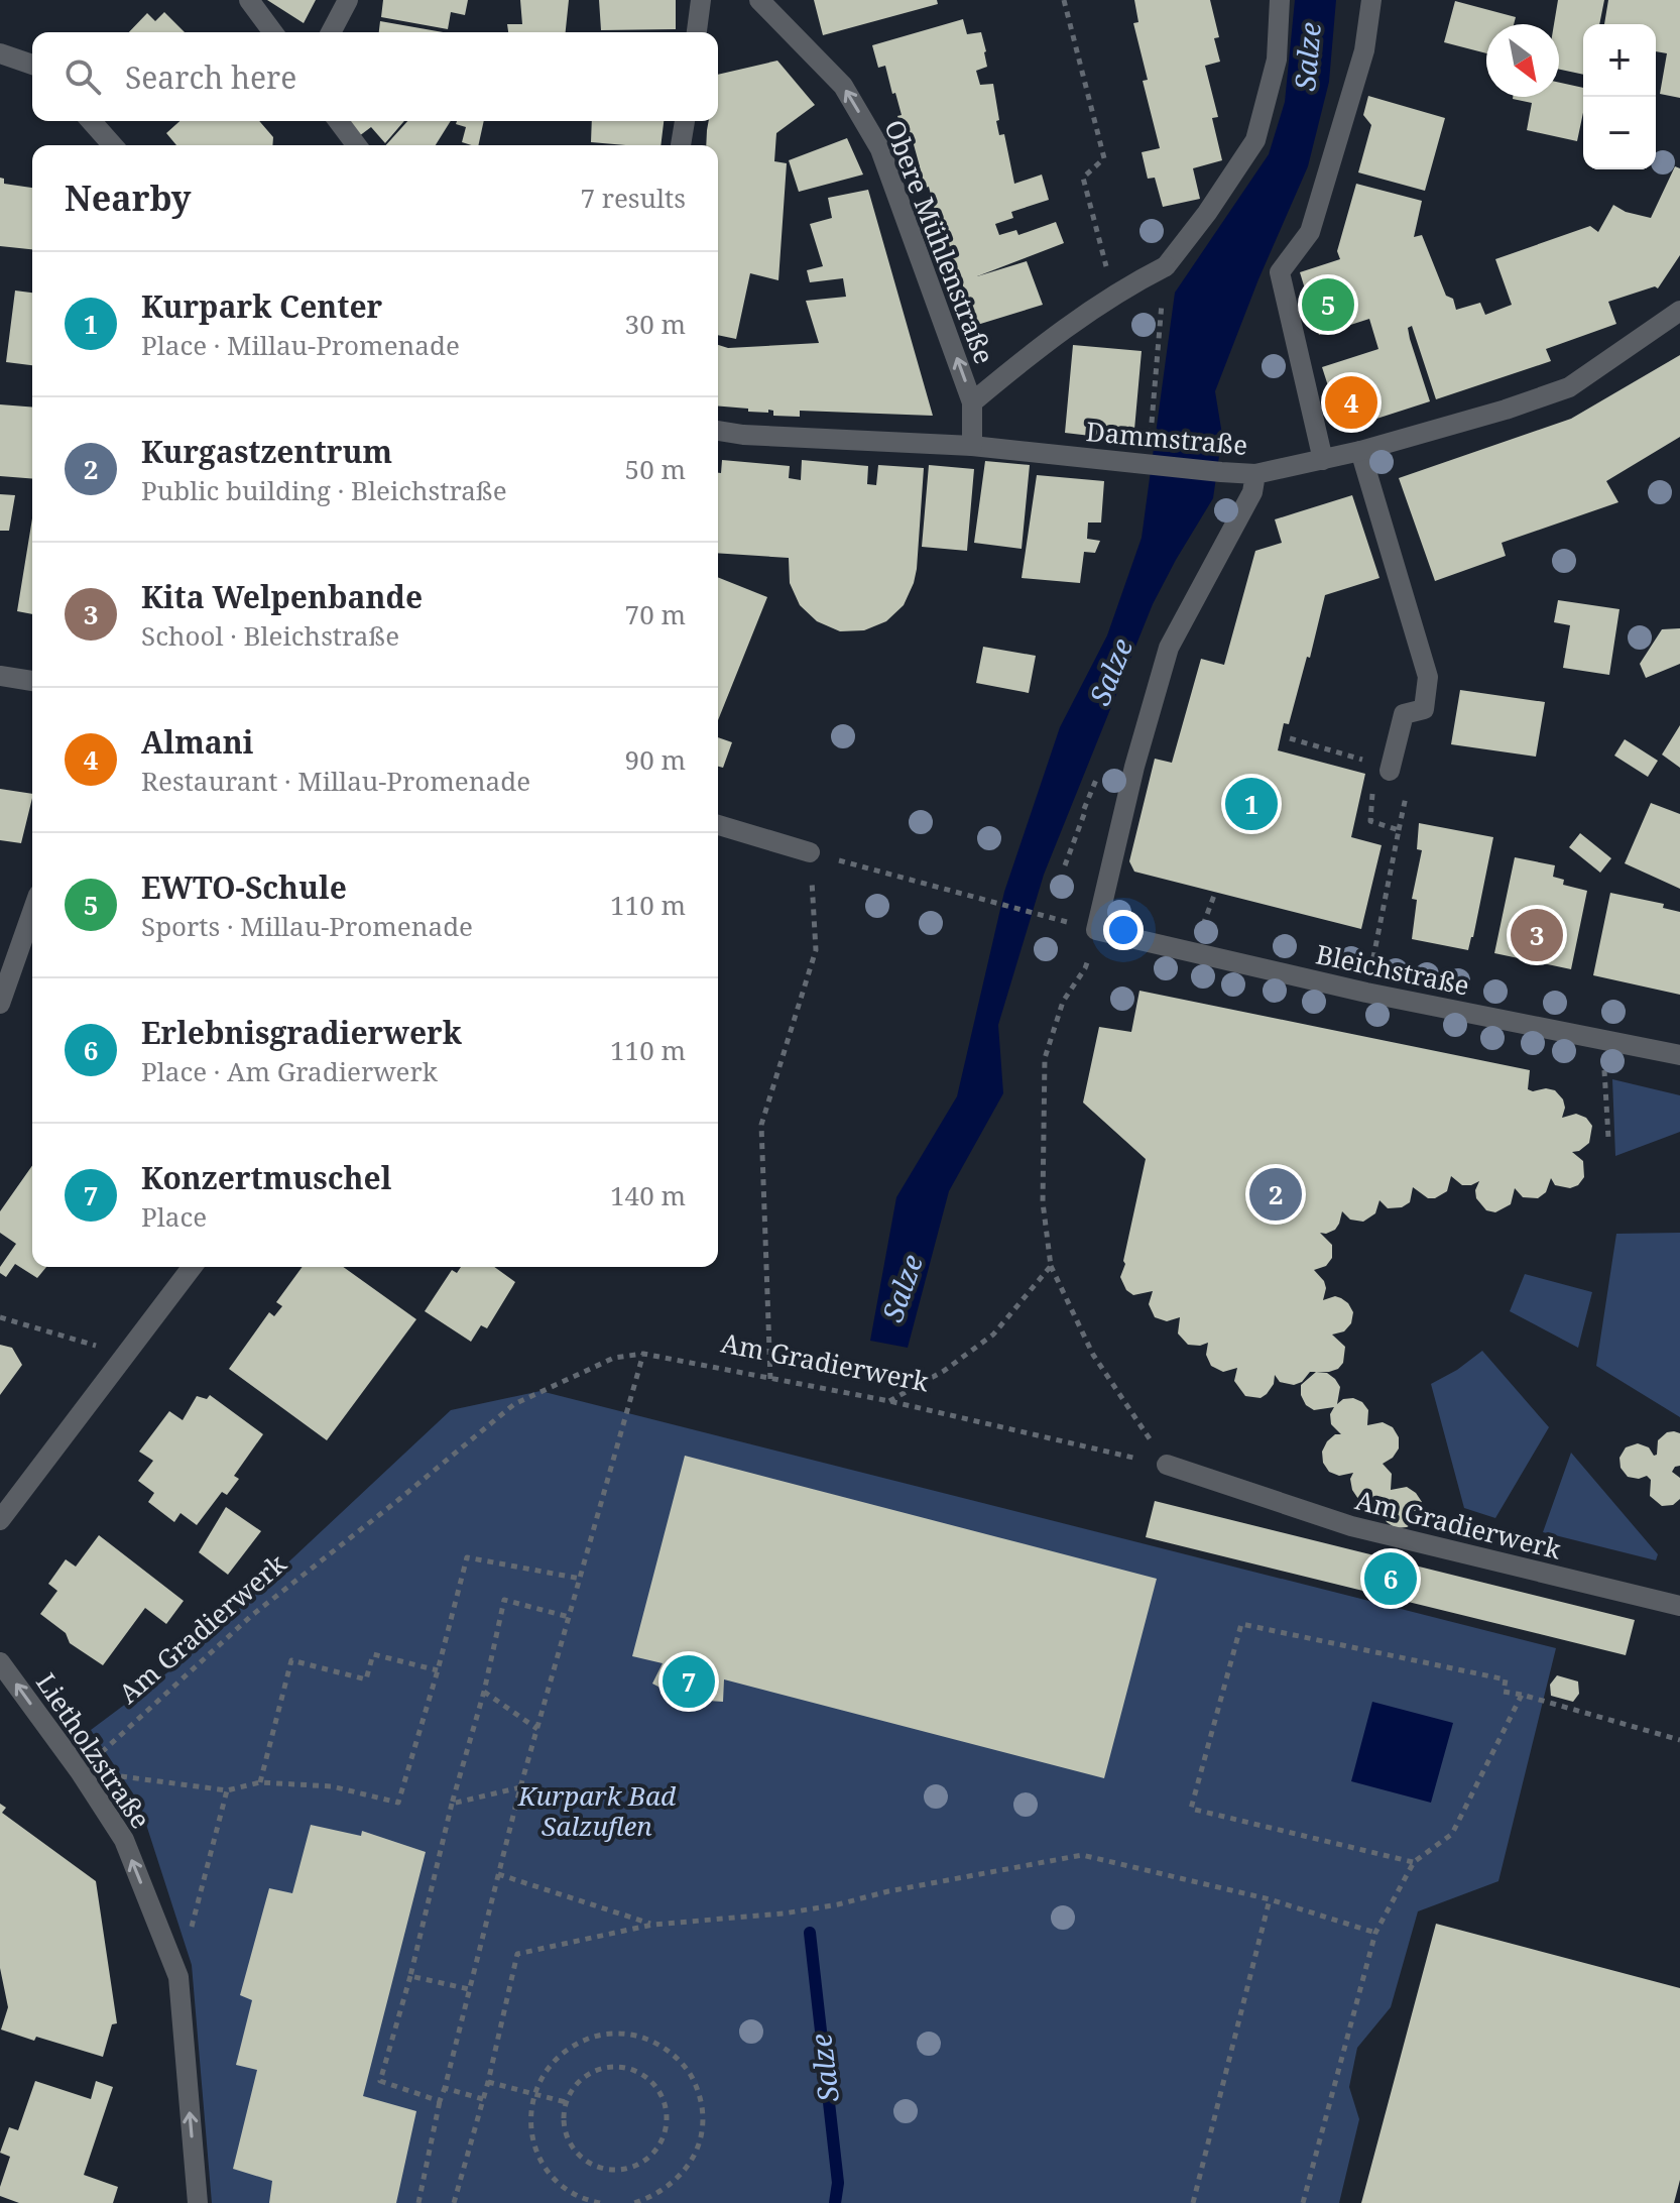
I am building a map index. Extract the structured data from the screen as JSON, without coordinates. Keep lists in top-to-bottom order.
{
  "streets": {
    "street": [
      "Obere Mühlenstraße",
      "Dammstraße",
      "Bleichstraße",
      "Am Gradierwerk",
      "Lietholzstraße"
    ]
  },
  "crossings": [
    ["Obere Mühlenstraße", "Dammstraße"],
    ["Am Gradierwerk", "Lietholzstraße"]
  ],
  "one_way": ["Obere Mühlenstraße", "Lietholzstraße"],
  "water": ["Salze"],
  "parks": ["Kurpark Bad Salzuflen"],
  "north": "bottom right",
  "page": {
    "map_buttons": ["+", "−"],
    "search": "Search here",
    "heading": ["Nearby", "7 results"],
    "list": [
      {
        "mark": "1",
        "name": "Kurpark Center",
        "note": "Place · Millau-Promenade",
        "value": "30 m"
      },
      {
        "mark": "2",
        "name": "Kurgastzentrum",
        "note": "Public building · Bleichstraße",
        "value": "50 m"
      },
      {
        "mark": "3",
        "name": "Kita Welpenbande",
        "note": "School · Bleichstraße",
        "value": "70 m"
      },
      {
        "mark": "4",
        "name": "Almani",
        "note": "Restaurant · Millau-Promenade",
        "value": "90 m"
      },
      {
        "mark": "5",
        "name": "EWTO-Schule",
        "note": "Sports · Millau-Promenade",
        "value": "110 m"
      },
      {
        "mark": "6",
        "name": "Erlebnisgradierwerk",
        "note": "Place · Am Gradierwerk",
        "value": "110 m"
      },
      {
        "mark": "7",
        "name": "Konzertmuschel",
        "note": "Place",
        "value": "140 m"
      }
    ],
    "pins": [
      "5",
      "4",
      "1",
      "3",
      "2",
      "6",
      "7"
    ]
  }
}
